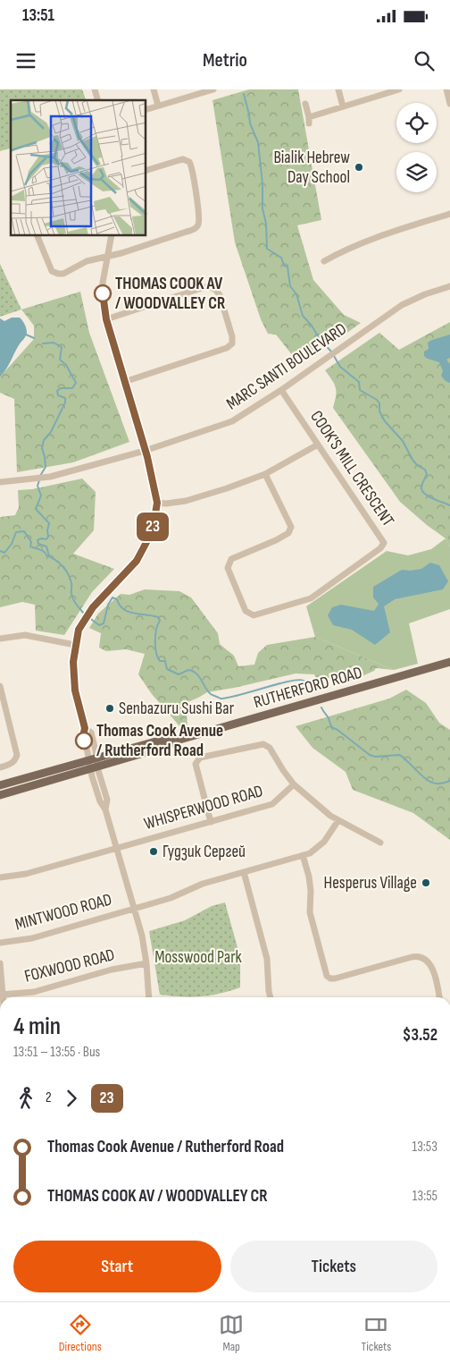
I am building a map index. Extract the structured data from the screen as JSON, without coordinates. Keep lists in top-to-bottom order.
{
  "streets": {
    "main road": ["RUTHERFORD ROAD"],
    "street": [
      "MARC SANTI BOULEVARD",
      "COOK'S MILL CRESCENT",
      "WHISPERWOOD ROAD",
      "MINTWOOD ROAD",
      "FOXWOOD ROAD"
    ]
  },
  "crossings": [
    ["MARC SANTI BOULEVARD", "COOK'S MILL CRESCENT"]
  ],
  "parks": ["Mosswood Park"],
  "places": [
    "Bialik Hebrew Day School",
    "THOMAS COOK AV / WOODVALLEY CR",
    "Senbazuru Sushi Bar",
    "Thomas Cook Avenue / Rutherford Road",
    "Гудзик Сергей",
    "Hesperus Village"
  ],
  "lines": ["bus line 23"],
  "page": {
    "status": "13:51",
    "header": "Metrio",
    "on_map": "23",
    "heading": ["4 min", "13:51 – 13:55 · Bus", "$3.52"],
    "legs": ["2", "23"],
    "list": [
      {
        "name": "Thomas Cook Avenue / Rutherford Road",
        "value": "13:53"
      },
      {
        "name": "THOMAS COOK AV / WOODVALLEY CR",
        "value": "13:55"
      }
    ],
    "buttons": ["Start", "Tickets"],
    "tabs": ["Directions", "Map", "Tickets"]
  }
}
